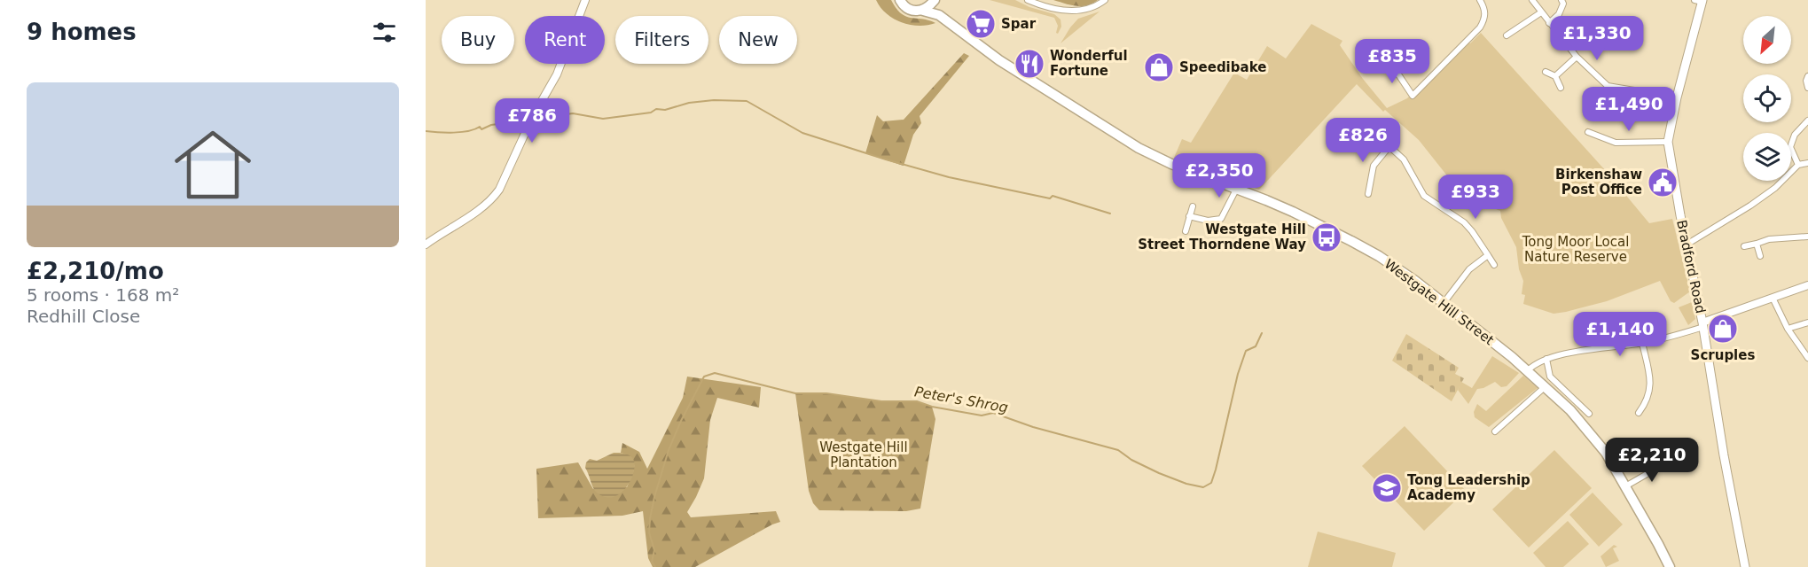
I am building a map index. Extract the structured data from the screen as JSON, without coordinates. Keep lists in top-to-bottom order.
{
  "streets": {
    "highway": ["Westgate Hill Street"],
    "main road": ["Bradford Road"]
  },
  "water": ["Peter's Shrog"],
  "parks": ["Tong Moor Local Nature Reserve", "Westgate Hill Plantation"],
  "places": {
    "supermarket": ["Spar"],
    "restaurant": ["Wonderful Fortune"],
    "shop": ["Speedibake", "Scruples"],
    "public building": ["Birkenshaw Post Office"],
    "bus stop": ["Westgate Hill Street Thorndene Way"],
    "school or university": ["Tong Leadership Academy"]
  },
  "north": "bottom left",
  "page": {
    "heading": "9 homes",
    "price": [
      "£1,330",
      "£835",
      "£1,490",
      "£786",
      "£826",
      "£2,350",
      "£933",
      "£1,140",
      "£2,210"
    ],
    "chip": [
      "Buy",
      "Rent",
      "Filters",
      "New"
    ],
    "list": [
      {
        "name": "£2,210/mo",
        "note": "5 rooms · 168 m² · Redhill Close"
      }
    ]
  }
}
